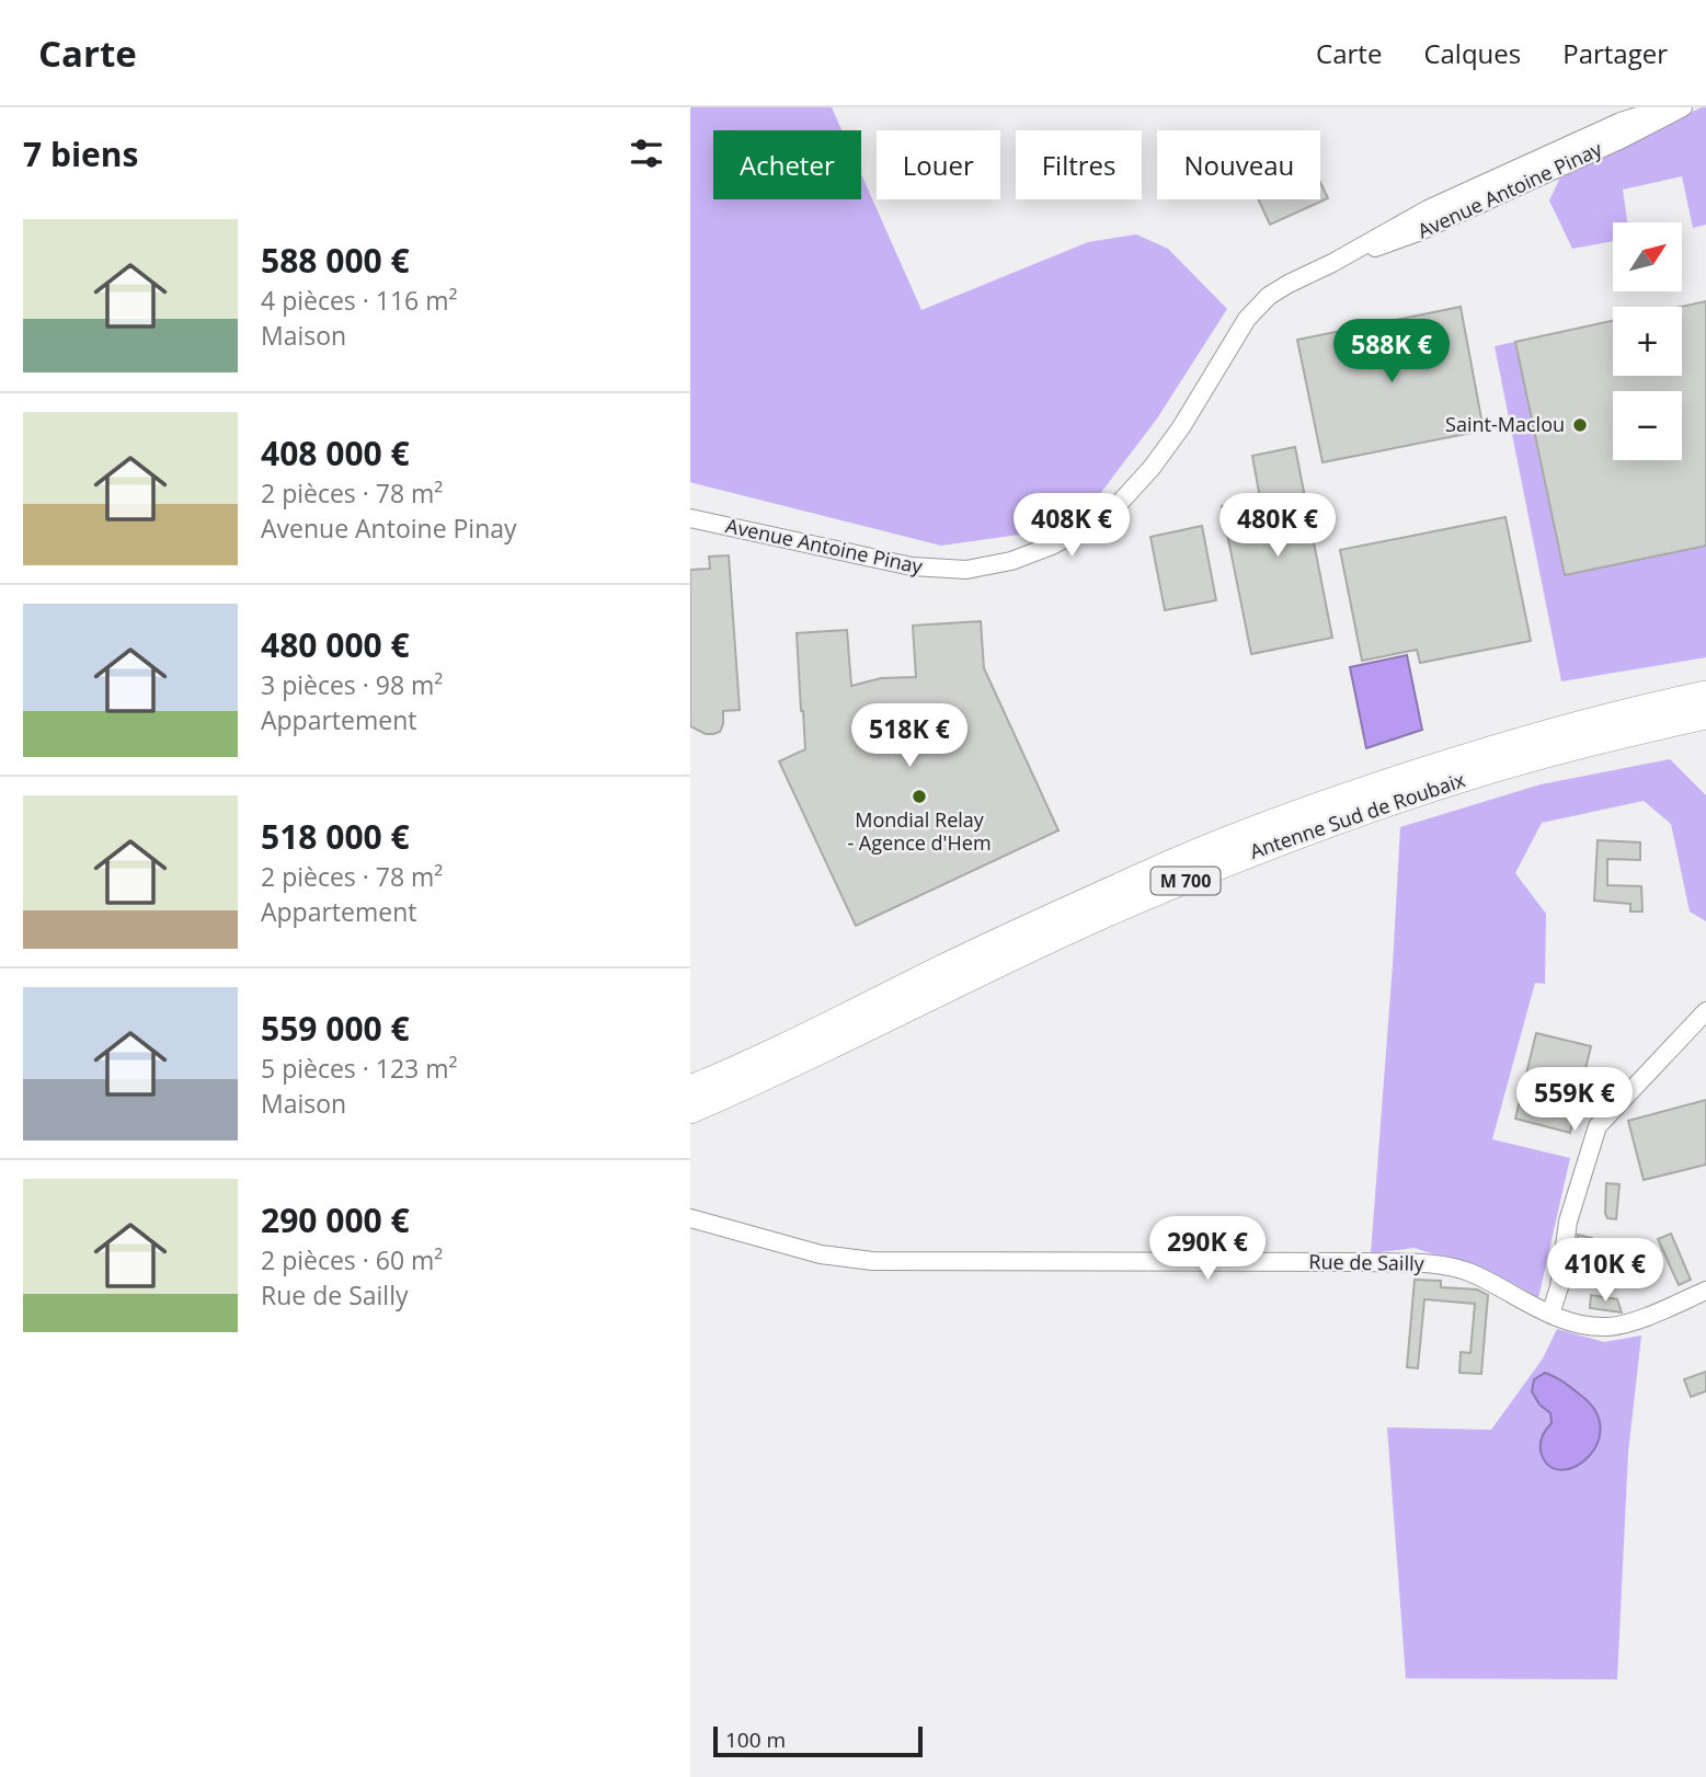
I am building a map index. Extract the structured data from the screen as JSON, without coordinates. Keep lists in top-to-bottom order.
{
  "streets": {
    "highway": ["Antenne Sud de Roubaix", "M 700"],
    "street": ["Avenue Antoine Pinay", "Rue de Sailly"]
  },
  "places": ["Saint-Maclou", "Mondial Relay - Agence d'Hem"],
  "scale_bar": "100 m",
  "north": "top right",
  "page": {
    "header": "Carte",
    "nav": ["Carte", "Calques", "Partager"],
    "heading": "7 biens",
    "chip": [
      "Acheter",
      "Louer",
      "Filtres",
      "Nouveau"
    ],
    "list": [
      {
        "name": "588 000 €",
        "note": "4 pièces · 116 m² · Maison"
      },
      {
        "name": "408 000 €",
        "note": "2 pièces · 78 m² · Avenue Antoine Pinay"
      },
      {
        "name": "480 000 €",
        "note": "3 pièces · 98 m² · Appartement"
      },
      {
        "name": "518 000 €",
        "note": "2 pièces · 78 m² · Appartement"
      },
      {
        "name": "559 000 €",
        "note": "5 pièces · 123 m² · Maison"
      },
      {
        "name": "290 000 €",
        "note": "2 pièces · 60 m² · Rue de Sailly"
      }
    ],
    "map_buttons": ["+", "−"],
    "price": [
      "588K €",
      "408K €",
      "480K €",
      "518K €",
      "559K €",
      "290K €",
      "410K €"
    ],
    "scale": "100 m"
  }
}
